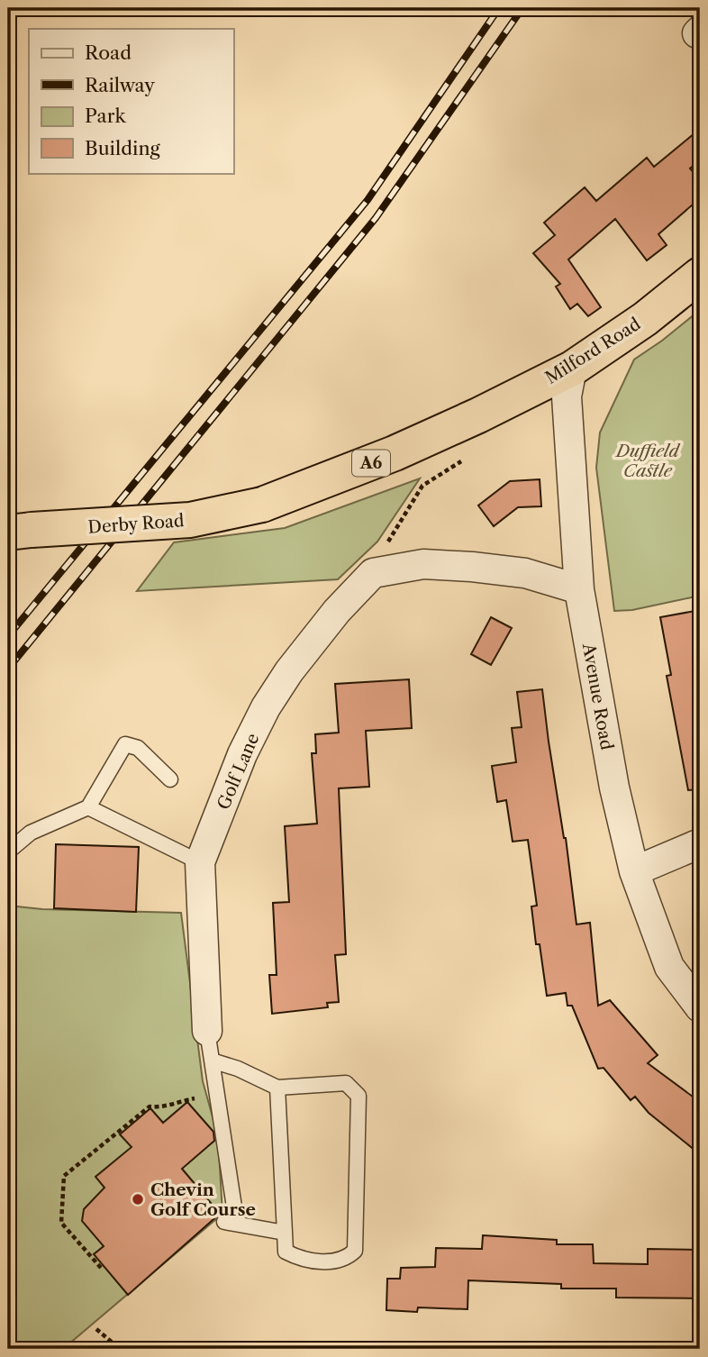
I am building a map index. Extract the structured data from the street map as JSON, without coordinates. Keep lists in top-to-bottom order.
{
  "streets": {
    "highway": ["Milford Road", "A6", "Derby Road"],
    "street": ["Avenue Road", "Golf Lane"]
  },
  "crossings": [
    ["Milford Road", "Derby Road"],
    ["Milford Road", "Avenue Road"]
  ],
  "parks": ["Duffield Castle"],
  "places": ["Chevin Golf Course"],
  "legend": [
    "Road",
    "Railway",
    "Park",
    "Building"
  ]
}
